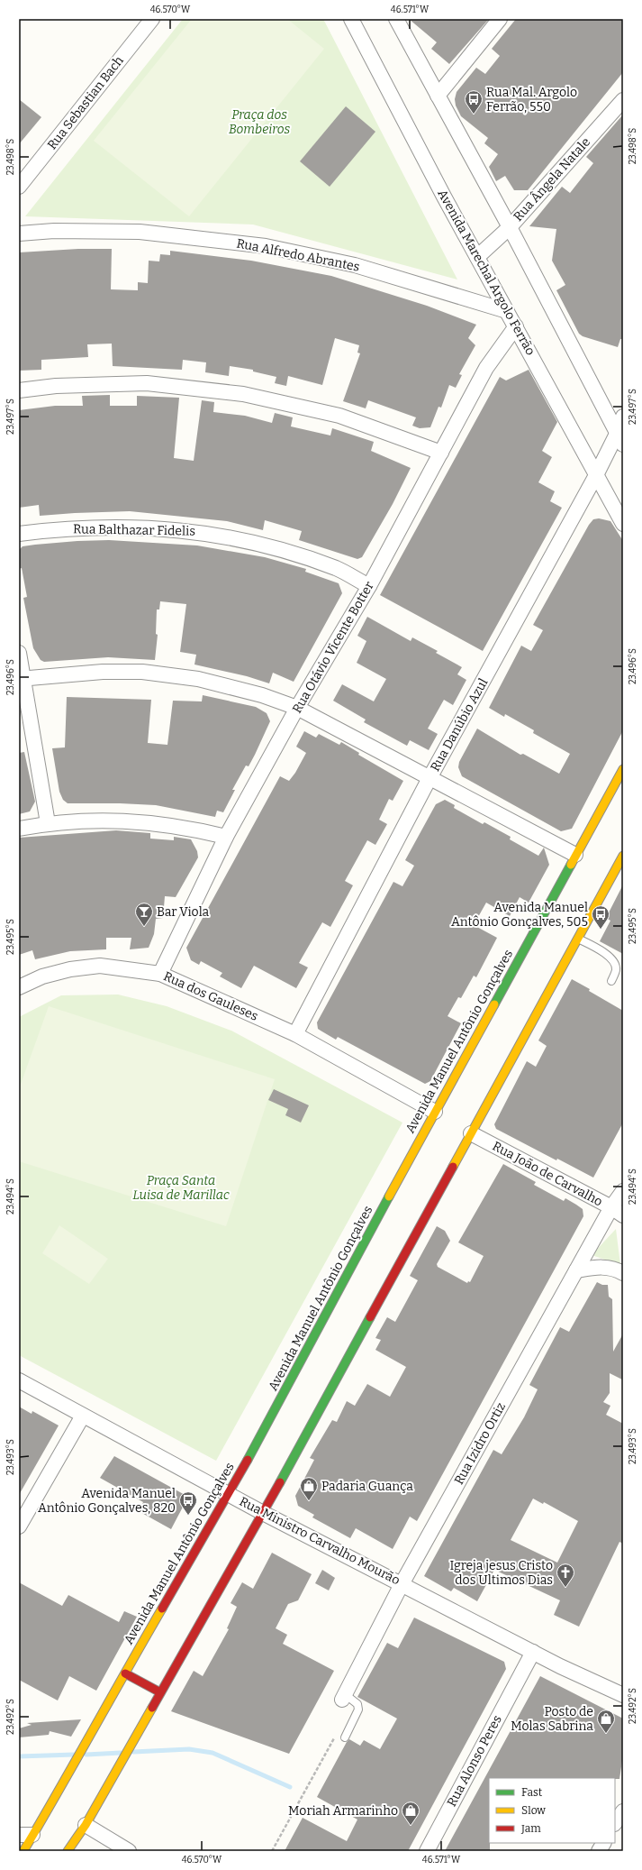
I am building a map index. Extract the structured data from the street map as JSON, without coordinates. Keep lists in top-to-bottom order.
{
  "streets": {
    "main road": ["Avenida Manuel Antônio Gonçalves"],
    "street": [
      "Rua Sebastian Bach",
      "Rua Ângela Natale",
      "Rua Alfredo Abrantes",
      "Avenida Marechal Argolo Ferrão",
      "Rua Balthazar Fidelis",
      "Rua Otávio Vicente Botter",
      "Rua Danúbio Azul",
      "Rua dos Gauleses",
      "Rua João de Carvalho",
      "Rua Izidro Ortiz",
      "Rua Ministro Carvalho Mourão",
      "Rua Alonso Peres"
    ]
  },
  "crossings": [
    ["Rua Ângela Natale", "Avenida Marechal Argolo Ferrão"],
    ["Rua Alfredo Abrantes", "Avenida Marechal Argolo Ferrão"],
    ["Avenida Marechal Argolo Ferrão", "Rua Otávio Vicente Botter"],
    ["Avenida Marechal Argolo Ferrão", "Rua Danúbio Azul"],
    ["Rua Balthazar Fidelis", "Rua Otávio Vicente Botter"],
    ["Rua Otávio Vicente Botter", "Rua dos Gauleses"],
    ["Rua Danúbio Azul", "Rua dos Gauleses"],
    ["Avenida Manuel Antônio Gonçalves", "Rua Ministro Carvalho Mourão"],
    ["Rua João de Carvalho", "Rua Izidro Ortiz"],
    ["Rua Izidro Ortiz", "Rua Ministro Carvalho Mourão"],
    ["Rua Ministro Carvalho Mourão", "Rua Alonso Peres"]
  ],
  "parks": ["Praça dos Bombeiros", "Praça Santa Luisa de Marillac"],
  "places": {
    "bus stop": ["Rua Mal. Argolo Ferrão, 550", "Avenida Manuel Antônio Gonçalves, 505", "Avenida Manuel Antônio Gonçalves, 820"],
    "bar": ["Bar Viola"],
    "shop": ["Padaria Guança", "Posto de Molas Sabrina", "Moriah Armarinho"],
    "church": ["Igreja jesus Cristo dos Ultimos Dias"]
  },
  "legend": ["Fast", "Slow", "Jam"],
  "coordinates": [
    "46.570°W",
    "46.571°W",
    "23.498°S",
    "23.497°S",
    "23.496°S",
    "23.495°S",
    "23.494°S",
    "23.493°S",
    "23.492°S"
  ]
}
